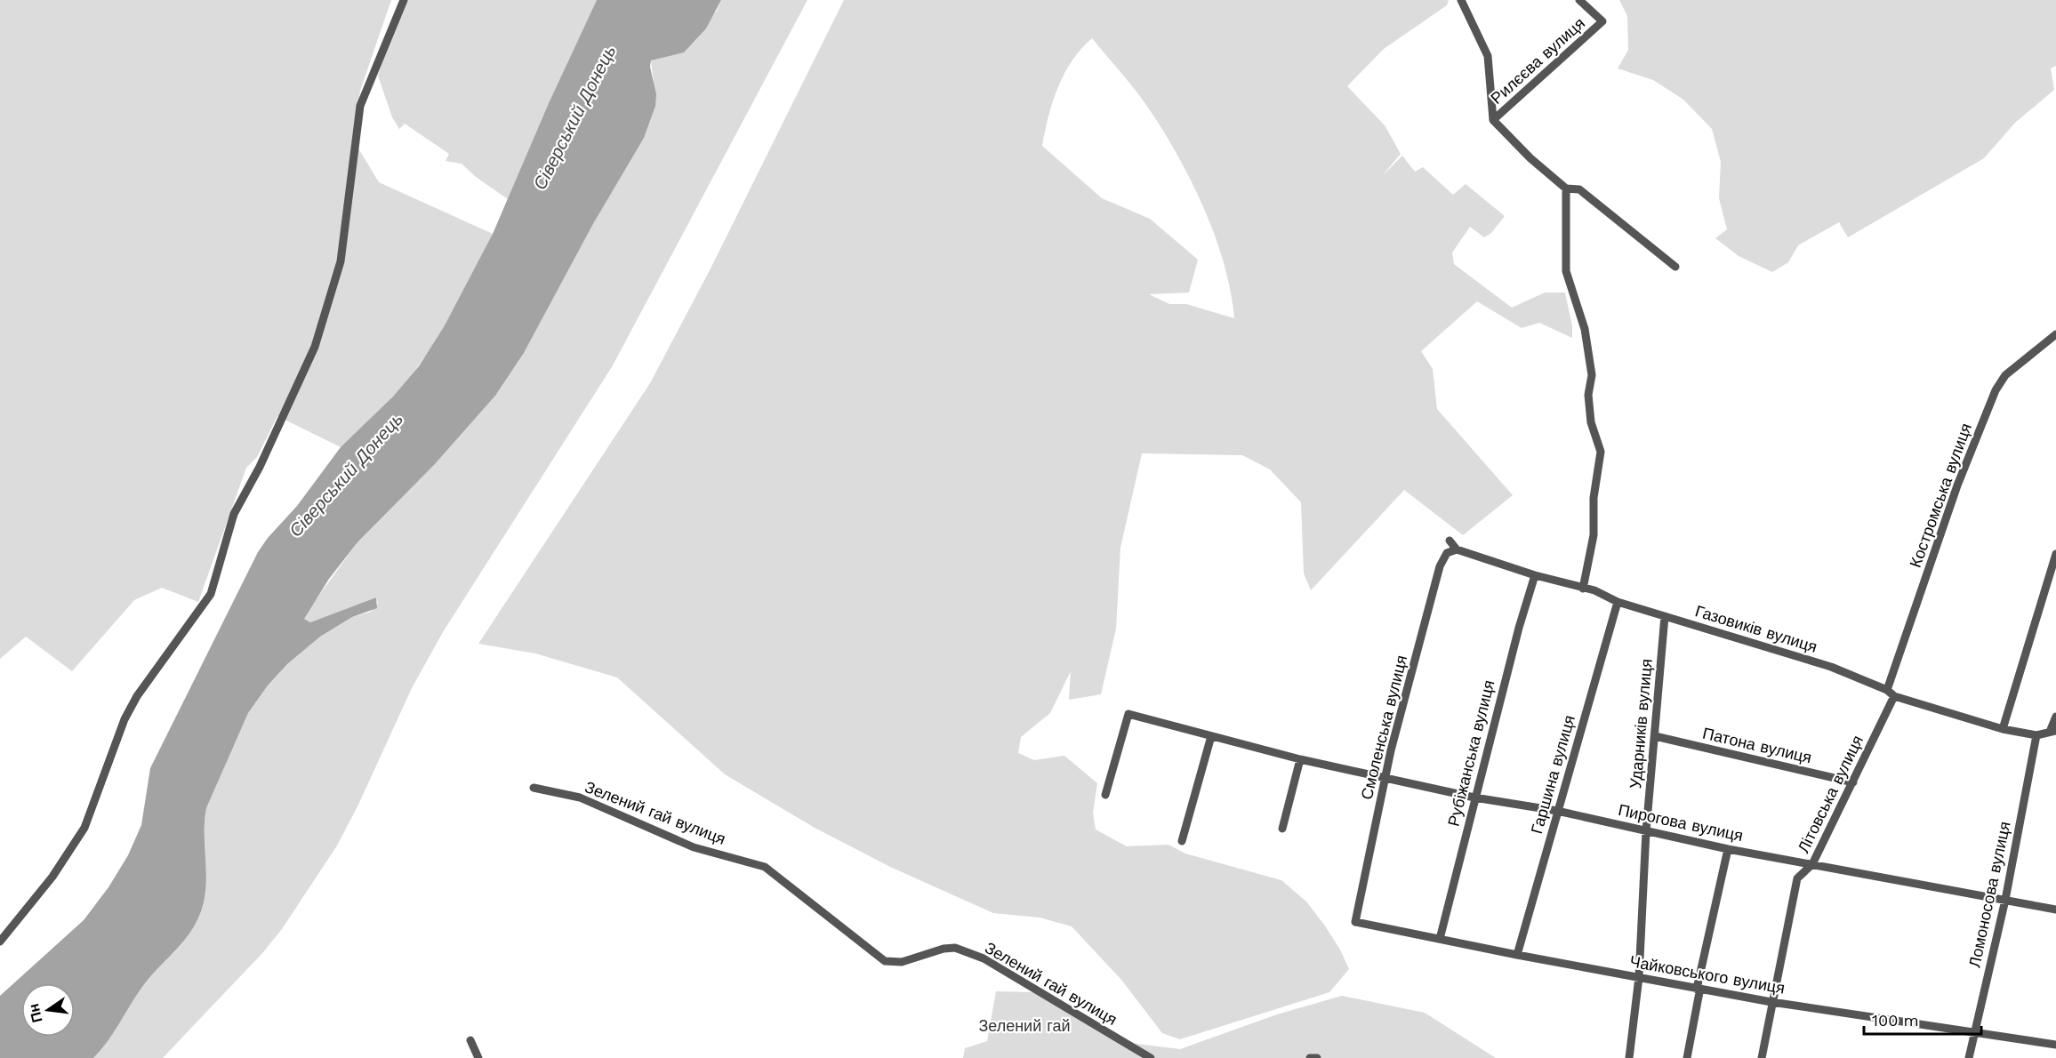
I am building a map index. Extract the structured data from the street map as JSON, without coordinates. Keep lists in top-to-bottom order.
{
  "streets": {
    "street": [
      "Рилєєва вулиця",
      "Костромська вулиця",
      "Газовиків вулиця",
      "Ударників вулиця",
      "Смоленська вулиця",
      "Патона вулиця",
      "Рубіжанська вулиця",
      "Гаршина вулиця",
      "Літовська вулиця",
      "Зелений гай вулиця",
      "Пирогова вулиця",
      "Ломоносова вулиця",
      "Чайковського вулиця"
    ]
  },
  "crossings": [
    ["Костромська вулиця", "Газовиків вулиця"],
    ["Костромська вулиця", "Літовська вулиця"],
    ["Газовиків вулиця", "Ударників вулиця"],
    ["Газовиків вулиця", "Смоленська вулиця"],
    ["Газовиків вулиця", "Рубіжанська вулиця"],
    ["Газовиків вулиця", "Гаршина вулиця"],
    ["Газовиків вулиця", "Літовська вулиця"],
    ["Газовиків вулиця", "Ломоносова вулиця"],
    ["Ударників вулиця", "Патона вулиця"],
    ["Ударників вулиця", "Пирогова вулиця"],
    ["Ударників вулиця", "Чайковського вулиця"],
    ["Смоленська вулиця", "Пирогова вулиця"],
    ["Смоленська вулиця", "Чайковського вулиця"],
    ["Патона вулиця", "Літовська вулиця"],
    ["Рубіжанська вулиця", "Пирогова вулиця"],
    ["Рубіжанська вулиця", "Чайковського вулиця"],
    ["Гаршина вулиця", "Пирогова вулиця"],
    ["Гаршина вулиця", "Чайковського вулиця"],
    ["Літовська вулиця", "Пирогова вулиця"],
    ["Літовська вулиця", "Чайковського вулиця"],
    ["Пирогова вулиця", "Ломоносова вулиця"],
    ["Ломоносова вулиця", "Чайковського вулиця"]
  ],
  "water": ["Сіверський Донець"],
  "parks": ["Зелений гай"],
  "scale_bar": "100 m",
  "north": "left"
}
